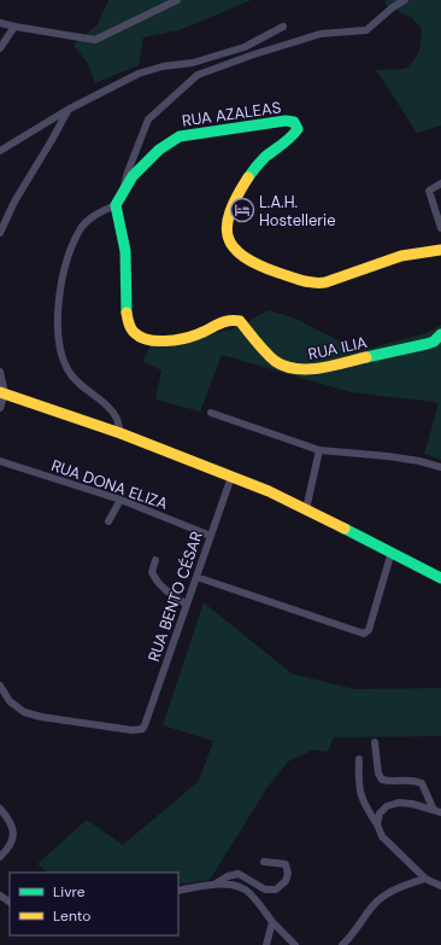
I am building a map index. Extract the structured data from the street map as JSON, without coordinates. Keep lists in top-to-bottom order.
{
  "streets": {
    "street": [
      "RUA AZALEAS",
      "RUA ILIA",
      "RUA DONA ELIZA",
      "RUA BENTO CÉSAR"
    ]
  },
  "crossings": [
    ["RUA AZALEAS", "RUA ILIA"],
    ["RUA DONA ELIZA", "RUA BENTO CÉSAR"]
  ],
  "places": {
    "hotel": ["L.A.H. Hostellerie"]
  },
  "legend": ["Livre", "Lento"]
}
